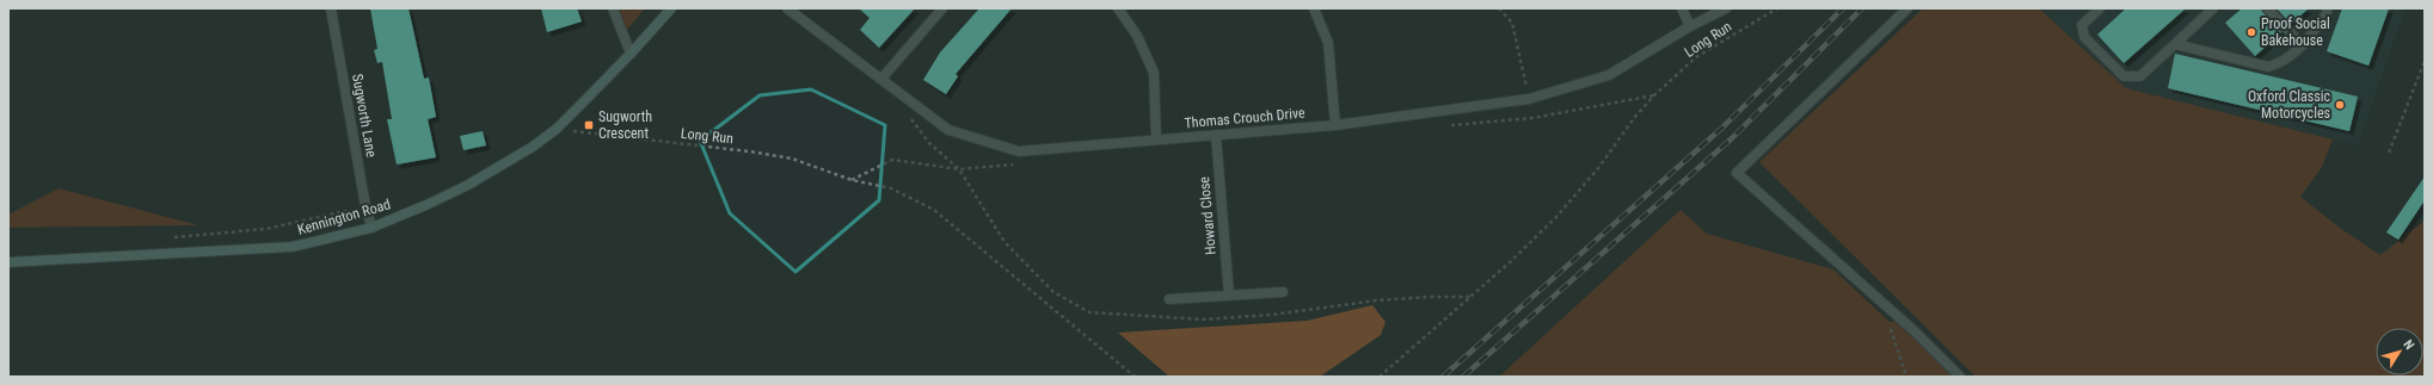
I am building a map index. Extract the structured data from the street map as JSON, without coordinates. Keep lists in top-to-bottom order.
{
  "streets": {
    "street": [
      "Sugworth Lane",
      "Thomas Crouch Drive",
      "Howard Close",
      "Kennington Road"
    ],
    "path": ["Long Run"]
  },
  "crossings": [
    ["Long Run", "Kennington Road"],
    ["Sugworth Lane", "Kennington Road"],
    ["Thomas Crouch Drive", "Howard Close"]
  ],
  "places": {
    "other": ["Proof Social Bakehouse", "Oxford Classic Motorcycles"],
    "transit": ["Sugworth Crescent"]
  },
  "north": "top right"
}
